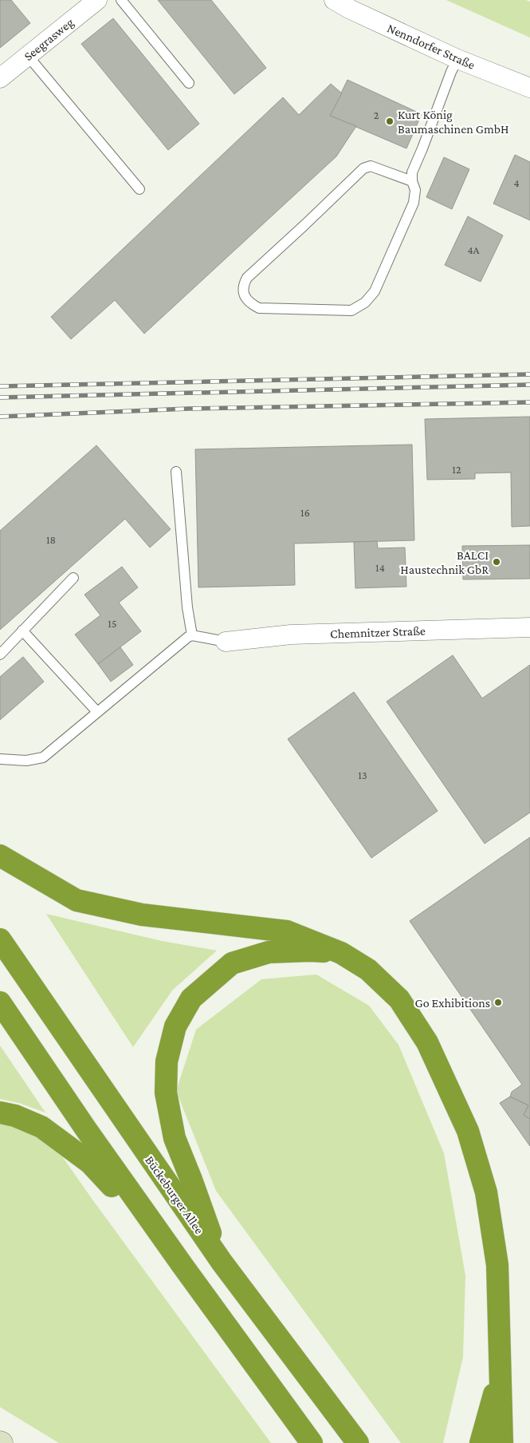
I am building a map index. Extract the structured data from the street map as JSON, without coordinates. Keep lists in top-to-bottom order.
{
  "streets": {
    "highway": ["Bückeburger Allee"],
    "street": ["Seegrasweg", "Nenndorfer Straße", "Chemnitzer Straße"]
  },
  "places": ["Kurt König Baumaschinen GmbH", "BALCI Haustechnik GbR", "Go Exhibitions"],
  "house_numbers": [
    "2",
    "4",
    "4A",
    "12",
    "16",
    "18",
    "14",
    "15",
    "13"
  ]
}
